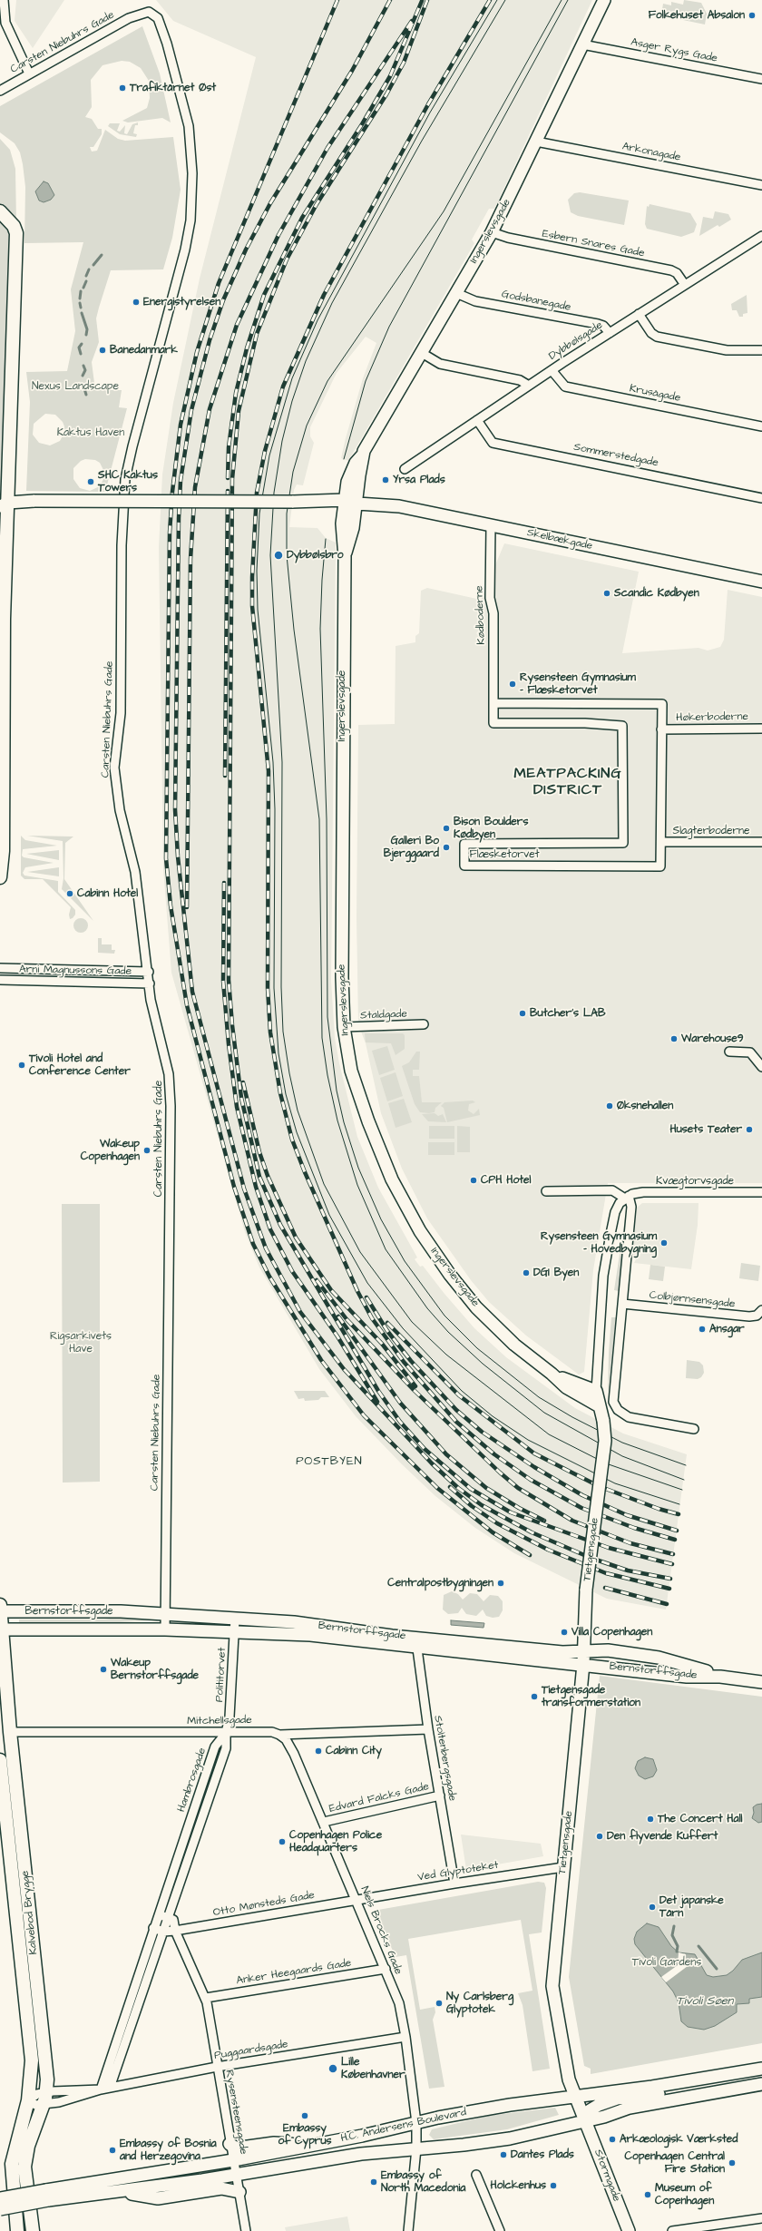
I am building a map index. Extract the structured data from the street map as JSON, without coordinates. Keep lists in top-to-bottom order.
{
  "streets": {
    "main road": ["Kalvebod Brygge"],
    "street": [
      "Carsten Niebuhrs Gade",
      "Asger Rygs Gade",
      "Arkonagade",
      "Ingerslevsgade",
      "Esbern Snares Gade",
      "Godsbanegade",
      "Dybbølsgade",
      "Krusågade",
      "Sommerstedgade",
      "Skelbækgade",
      "Kødboderne",
      "Høkerboderne",
      "Slagterboderne",
      "Flæsketorvet",
      "Arni Magnussons Gade",
      "Staldgade",
      "Kvægtorvsgade",
      "Colbjørnsensgade",
      "Tietgensgade",
      "Bernstorffsgade",
      "Polititorvet",
      "Mitchellsgade",
      "Stoltenbergsgade",
      "Hambrosgade",
      "Edvard Falcks Gade",
      "Ved Glyptoteket",
      "Otto Mønsteds Gade",
      "Niels Brocks Gade",
      "Anker Heegaards Gade",
      "Puggaardsgade",
      "Rysensteensgade",
      "H.C. Andersens Boulevard",
      "Stormgade"
    ]
  },
  "crossings": [
    ["Carsten Niebuhrs Gade", "Arni Magnussons Gade"],
    ["Carsten Niebuhrs Gade", "Bernstorffsgade"],
    ["Asger Rygs Gade", "Ingerslevsgade"],
    ["Arkonagade", "Ingerslevsgade"],
    ["Ingerslevsgade", "Esbern Snares Gade"],
    ["Ingerslevsgade", "Godsbanegade"],
    ["Ingerslevsgade", "Skelbækgade"],
    ["Ingerslevsgade", "Staldgade"],
    ["Ingerslevsgade", "Tietgensgade"],
    ["Esbern Snares Gade", "Dybbølsgade"],
    ["Godsbanegade", "Dybbølsgade"],
    ["Dybbølsgade", "Krusågade"],
    ["Dybbølsgade", "Sommerstedgade"],
    ["Skelbækgade", "Kødboderne"],
    ["Kødboderne", "Flæsketorvet"],
    ["Høkerboderne", "Flæsketorvet"],
    ["Slagterboderne", "Flæsketorvet"],
    ["Kvægtorvsgade", "Tietgensgade"],
    ["Tietgensgade", "Bernstorffsgade"],
    ["Tietgensgade", "Ved Glyptoteket"],
    ["Tietgensgade", "H.C. Andersens Boulevard"],
    ["Tietgensgade", "Stormgade"],
    ["Bernstorffsgade", "Polititorvet"],
    ["Bernstorffsgade", "Stoltenbergsgade"],
    ["Bernstorffsgade", "Kalvebod Brygge"],
    ["Polititorvet", "Mitchellsgade"],
    ["Polititorvet", "Hambrosgade"],
    ["Mitchellsgade", "Stoltenbergsgade"],
    ["Mitchellsgade", "Hambrosgade"],
    ["Mitchellsgade", "Kalvebod Brygge"],
    ["Mitchellsgade", "Niels Brocks Gade"],
    ["Stoltenbergsgade", "Edvard Falcks Gade"],
    ["Stoltenbergsgade", "Ved Glyptoteket"],
    ["Hambrosgade", "Otto Mønsteds Gade"],
    ["Hambrosgade", "Puggaardsgade"],
    ["Hambrosgade", "Rysensteensgade"],
    ["Edvard Falcks Gade", "Niels Brocks Gade"],
    ["Ved Glyptoteket", "Otto Mønsteds Gade"],
    ["Ved Glyptoteket", "Niels Brocks Gade"],
    ["Otto Mønsteds Gade", "Niels Brocks Gade"],
    ["Otto Mønsteds Gade", "Rysensteensgade"],
    ["Kalvebod Brygge", "Puggaardsgade"],
    ["Niels Brocks Gade", "Anker Heegaards Gade"],
    ["Niels Brocks Gade", "Puggaardsgade"],
    ["Niels Brocks Gade", "H.C. Andersens Boulevard"],
    ["Anker Heegaards Gade", "Rysensteensgade"],
    ["Puggaardsgade", "Rysensteensgade"],
    ["Rysensteensgade", "H.C. Andersens Boulevard"],
    ["H.C. Andersens Boulevard", "Stormgade"]
  ],
  "districts": ["MEATPACKING DISTRICT", "POSTBYEN"],
  "water": ["Tivoli Søen"],
  "parks": [
    "Nexus Landscape",
    "Kaktus Haven",
    "Rigsarkivets Have",
    "Tivoli Gardens"
  ],
  "places": [
    "Folkehuset Absalon",
    "Trafiktårnet Øst",
    "Energistyrelsen",
    "Banedanmark",
    "Yrsa Plads",
    "SHC Kaktus Towers",
    "Dybbølsbro",
    "Scandic Kødbyen",
    "Rysensteen Gymnasium - Flæsketorvet",
    "Bison Boulders Kødbyen",
    "Galleri Bo Bjerggaard",
    "Cabinn Hotel",
    "Butcher's LAB",
    "Warehouse9",
    "Tivoli Hotel and Conference Center",
    "Øksnehallen",
    "Husets Teater",
    "Wakeup Copenhagen",
    "CPH Hotel",
    "Rysensteen Gymnasium - Hovedbygning",
    "DGI Byen",
    "Ansgar",
    "Centralpostbygningen",
    "Villa Copenhagen",
    "Wakeup Bernstorffsgade",
    "Tietgensgade transformerstation",
    "Cabinn City",
    "The Concert Hall",
    "Den flyvende Kuffert",
    "Copenhagen Police Headquarters",
    "Det japanske Tårn",
    "Ny Carlsberg Glyptotek",
    "Lille Københavner",
    "Embassy of Cyprus",
    "Arkæologisk Værksted",
    "Embassy of Bosnia and Herzegovina",
    "Dantes Plads",
    "Copenhagen Central Fire Station",
    "Embassy of North Macedonia",
    "Holckenhus",
    "Museum of Copenhagen"
  ]
}
